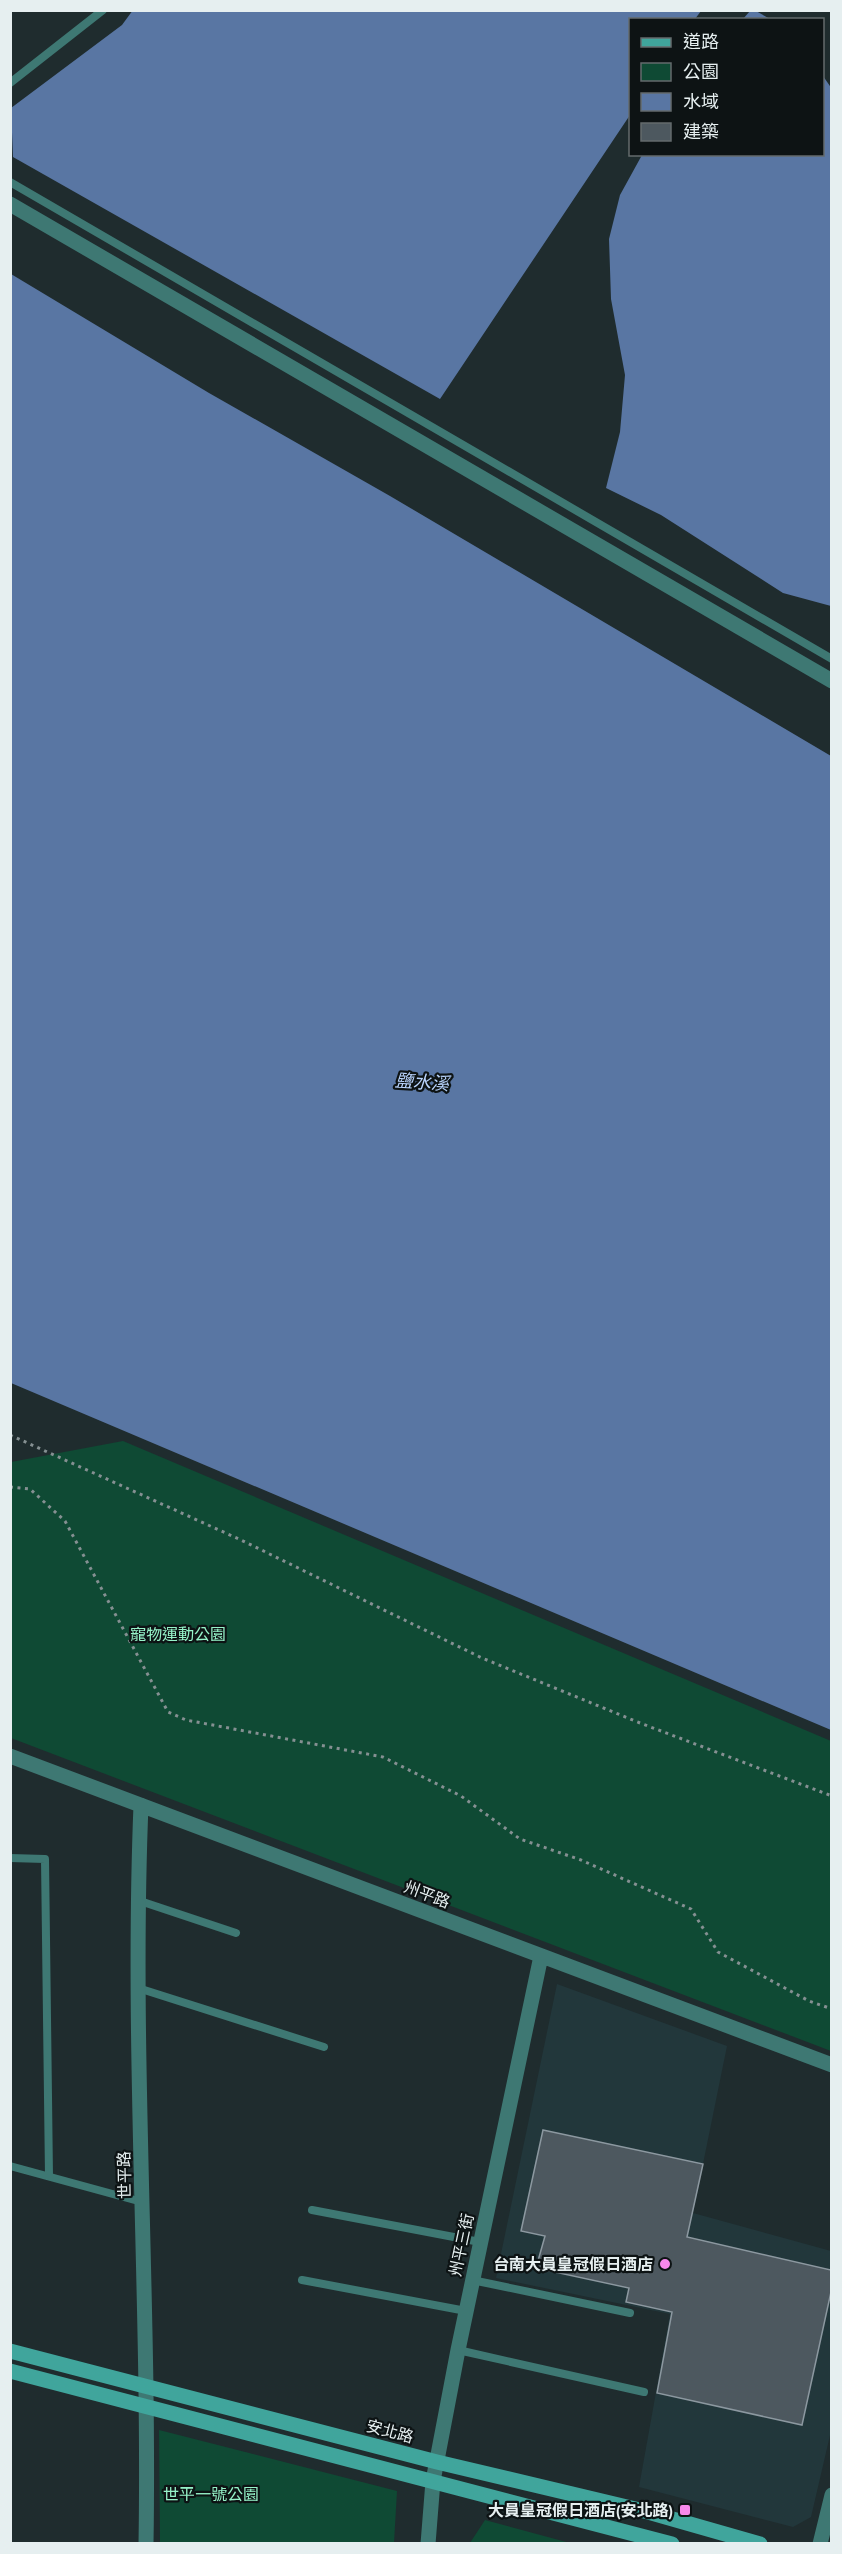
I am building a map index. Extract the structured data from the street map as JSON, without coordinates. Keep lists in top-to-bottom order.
{
  "streets": {
    "street": [
      "州平路",
      "世平路",
      "州平三街",
      "安北路"
    ]
  },
  "crossings": [
    ["州平路", "世平路"],
    ["州平路", "州平三街"],
    ["世平路", "安北路"],
    ["州平三街", "安北路"]
  ],
  "water": ["鹽水溪"],
  "parks": ["寵物運動公園", "世平一號公園"],
  "places": {
    "other": ["台南大員皇冠假日酒店"],
    "transit": ["大員皇冠假日酒店(安北路)"]
  },
  "legend": [
    "道路",
    "公園",
    "水域",
    "建築"
  ]
}
